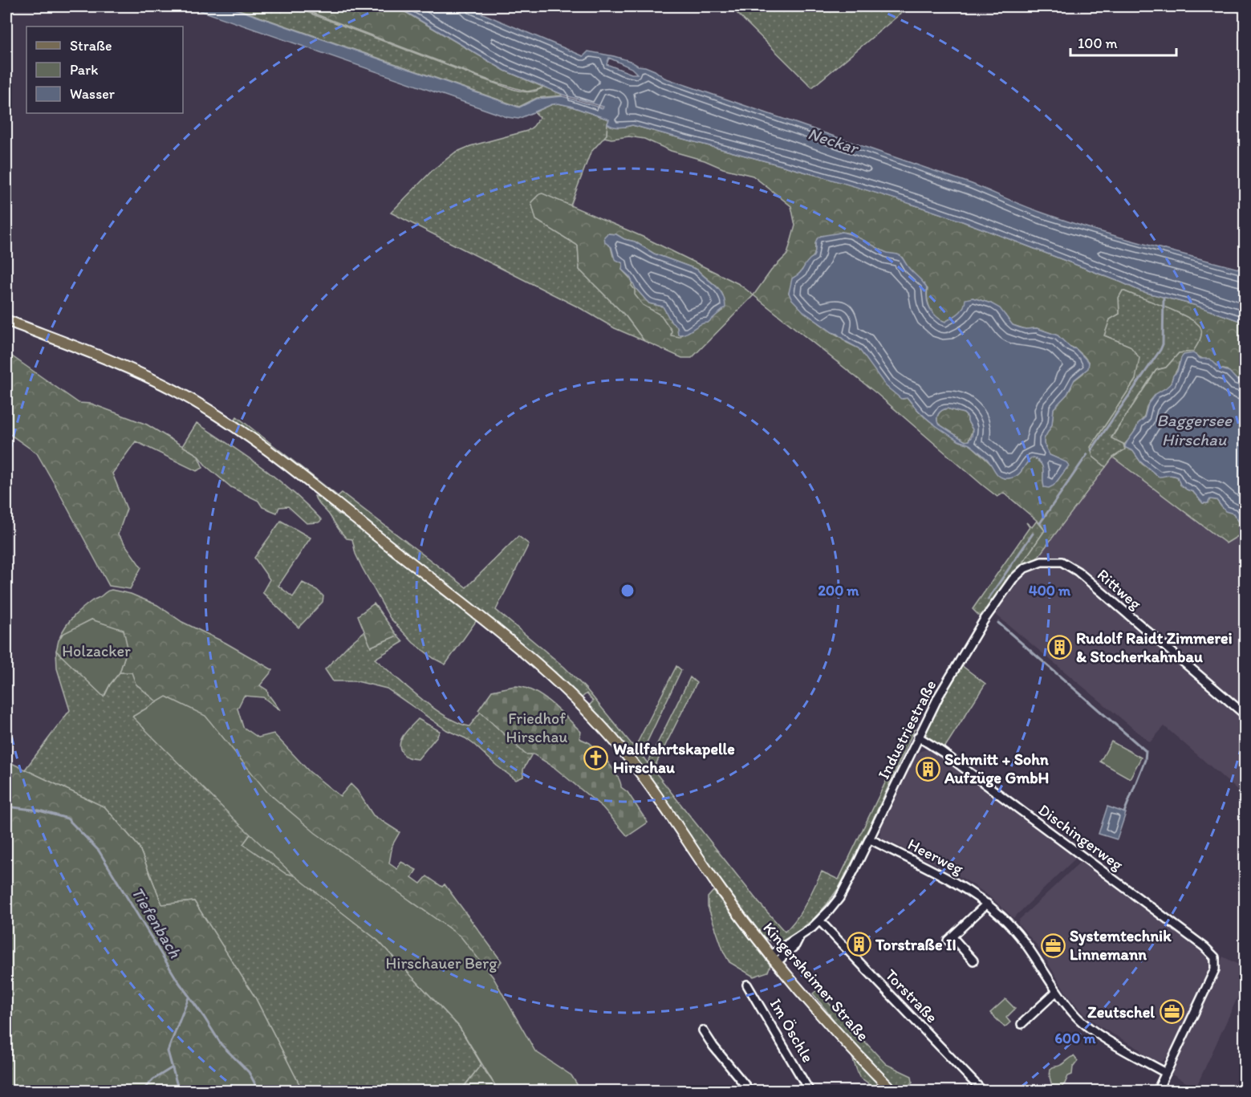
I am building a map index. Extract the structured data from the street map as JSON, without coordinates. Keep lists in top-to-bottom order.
{
  "streets": {
    "main road": ["Kingersheimer Straße"],
    "street": [
      "Rittweg",
      "Industriestraße",
      "Dischingerweg",
      "Heerweg",
      "Torstraße",
      "Im Öschle"
    ]
  },
  "crossings": [
    ["Rittweg", "Industriestraße"],
    ["Industriestraße", "Dischingerweg"],
    ["Industriestraße", "Heerweg"],
    ["Industriestraße", "Kingersheimer Straße"],
    ["Industriestraße", "Torstraße"],
    ["Dischingerweg", "Heerweg"]
  ],
  "water": ["Neckar", "Baggersee Hirschau", "Tiefenbach"],
  "parks": ["Holzacker", "Friedhof Hirschau", "Hirschauer Berg"],
  "places": {
    "building": ["Rudolf Raidt Zimmerei & Stocherkahnbau", "Schmitt + Sohn Aufzüge GmbH", "Torstraße II"],
    "church": ["Wallfahrtskapelle Hirschau"],
    "office": ["Systemtechnik Linnemann", "Zeutschel"]
  },
  "legend": ["Straße", "Park", "Wasser"],
  "scale_bar": "100 m",
  "rings": ["200 m", "400 m", "600 m"]
}
